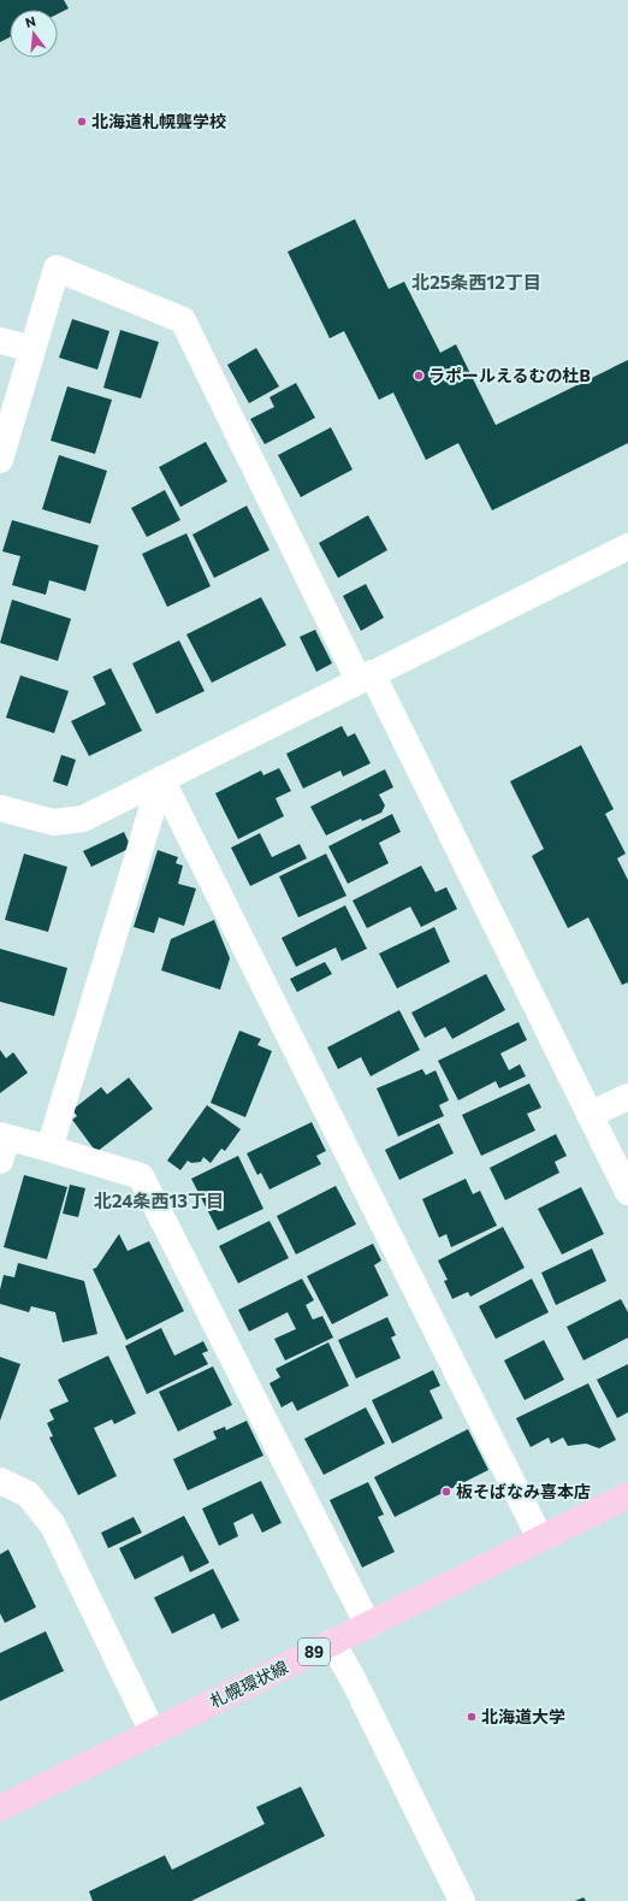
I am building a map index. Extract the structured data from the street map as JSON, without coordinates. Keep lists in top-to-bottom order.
{
  "streets": {
    "main road": ["89", "札幌環状線"]
  },
  "districts": ["北25条西12丁目", "北24条西13丁目"],
  "places": [
    "北海道札幌聾学校",
    "ラポールえるむの杜B",
    "板そばなみ喜本店",
    "北海道大学"
  ],
  "north": "top"
}
